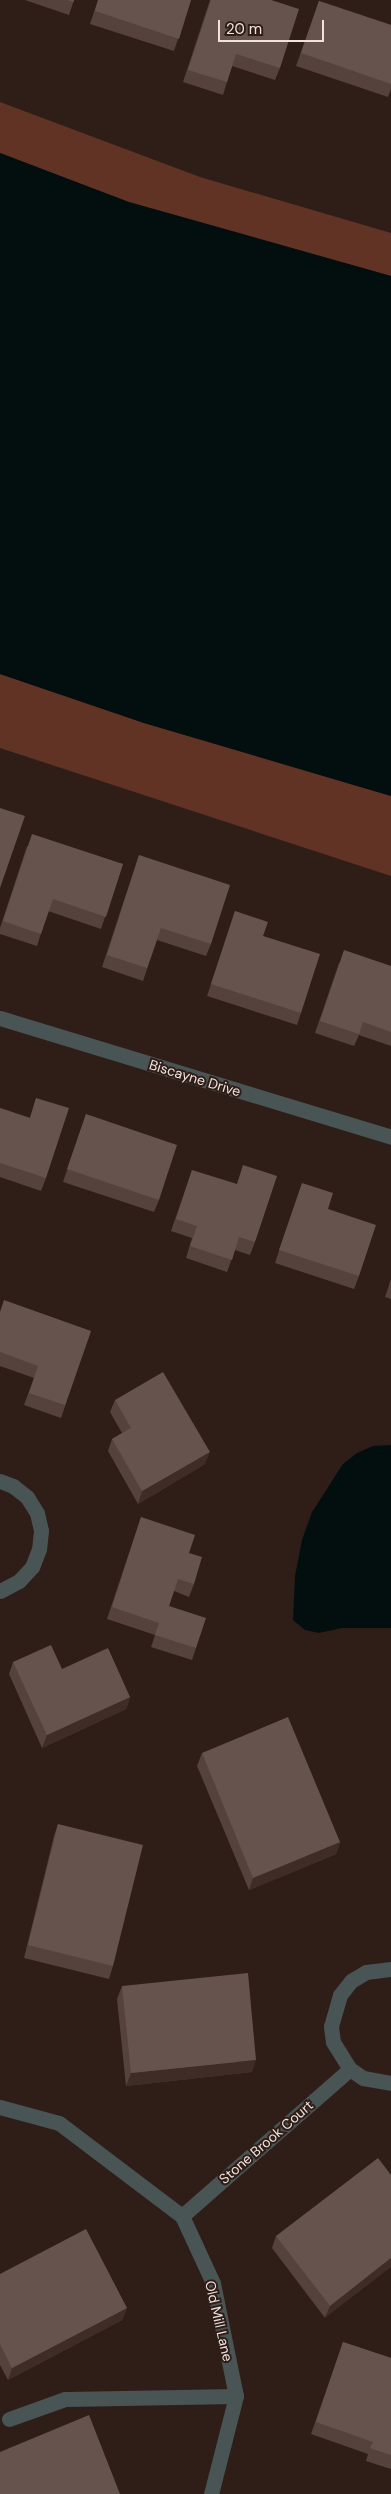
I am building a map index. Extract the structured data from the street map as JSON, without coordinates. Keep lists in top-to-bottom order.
{
  "streets": {
    "street": ["Biscayne Drive", "Stone Brook Court", "Old Mill Lane"]
  },
  "crossings": [
    ["Stone Brook Court", "Old Mill Lane"]
  ],
  "scale_bar": "20 m"
}
